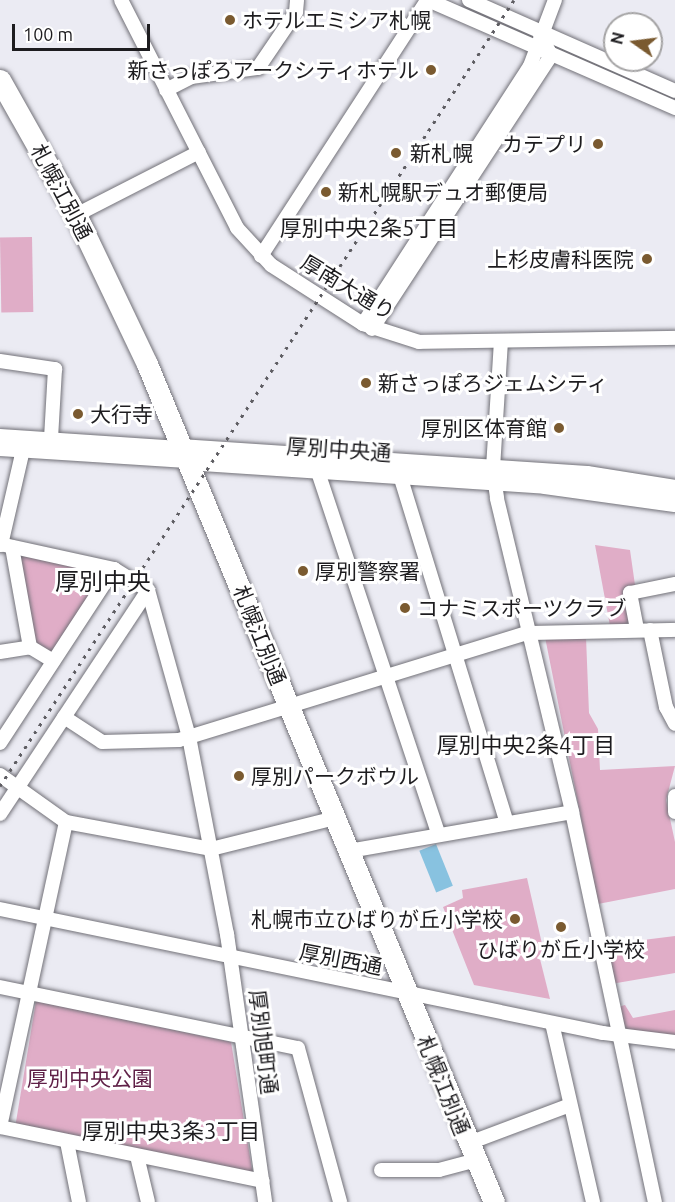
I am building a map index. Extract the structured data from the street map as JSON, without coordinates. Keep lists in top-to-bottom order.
{
  "streets": {
    "highway": ["札幌江別通"],
    "main road": ["厚別中央通"],
    "street": ["厚南大通り", "厚別西通", "厚別旭町通"]
  },
  "crossings": [
    ["札幌江別通", "厚別中央通"],
    ["札幌江別通", "厚別西通"],
    ["厚別西通", "厚別旭町通"]
  ],
  "districts": [
    "厚別中央2条5丁目",
    "厚別中央",
    "厚別中央2条4丁目",
    "厚別中央3条3丁目"
  ],
  "parks": ["厚別中央公園"],
  "places": [
    "ホテルエミシア札幌",
    "新さっぽろアークシティホテル",
    "カテプリ",
    "新札幌",
    "新札幌駅デュオ郵便局",
    "上杉皮膚科医院",
    "新さっぽろジェムシティ",
    "大行寺",
    "厚別区体育館",
    "厚別警察署",
    "コナミスポーツクラブ",
    "厚別パークボウル",
    "札幌市立ひばりが丘小学校",
    "ひばりが丘小学校"
  ],
  "scale_bar": "100 m",
  "north": "left"
}
